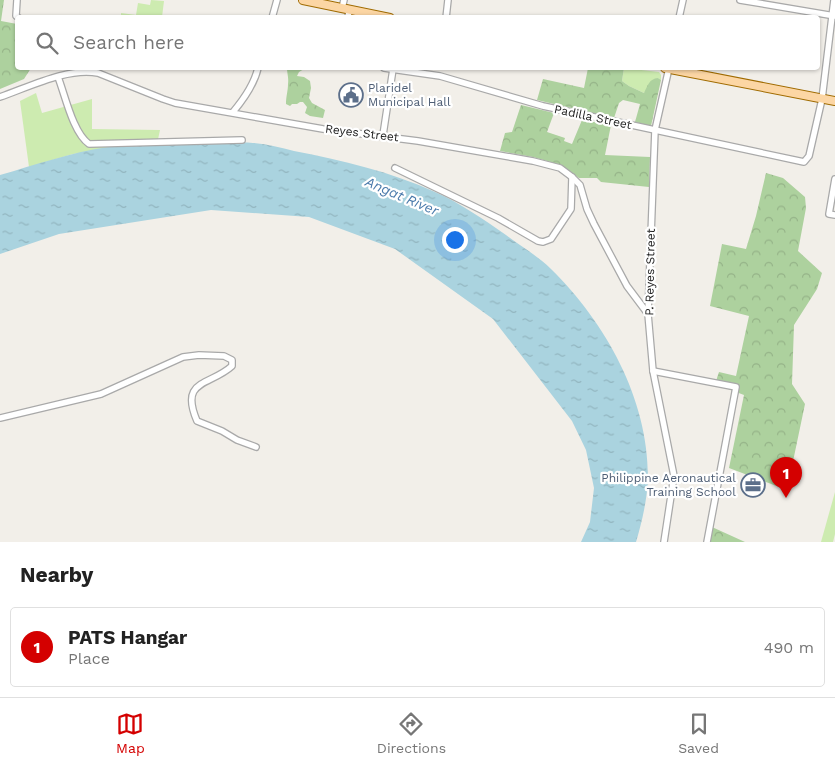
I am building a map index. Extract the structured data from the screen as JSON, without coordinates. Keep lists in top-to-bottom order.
{
  "streets": {
    "street": ["Padilla Street", "Reyes Street", "P. Reyes Street"]
  },
  "crossings": [
    ["Padilla Street", "P. Reyes Street"]
  ],
  "water": ["Angat River"],
  "places": {
    "public building": ["Plaridel Municipal Hall"],
    "office": ["Philippine Aeronautical Training School"]
  },
  "page": {
    "search": "Search here",
    "pins": "1",
    "heading": "Nearby",
    "list": [
      {
        "mark": "1",
        "name": "PATS Hangar",
        "note": "Place",
        "value": "490 m"
      }
    ],
    "nav": ["Map", "Directions", "Saved"]
  }
}
